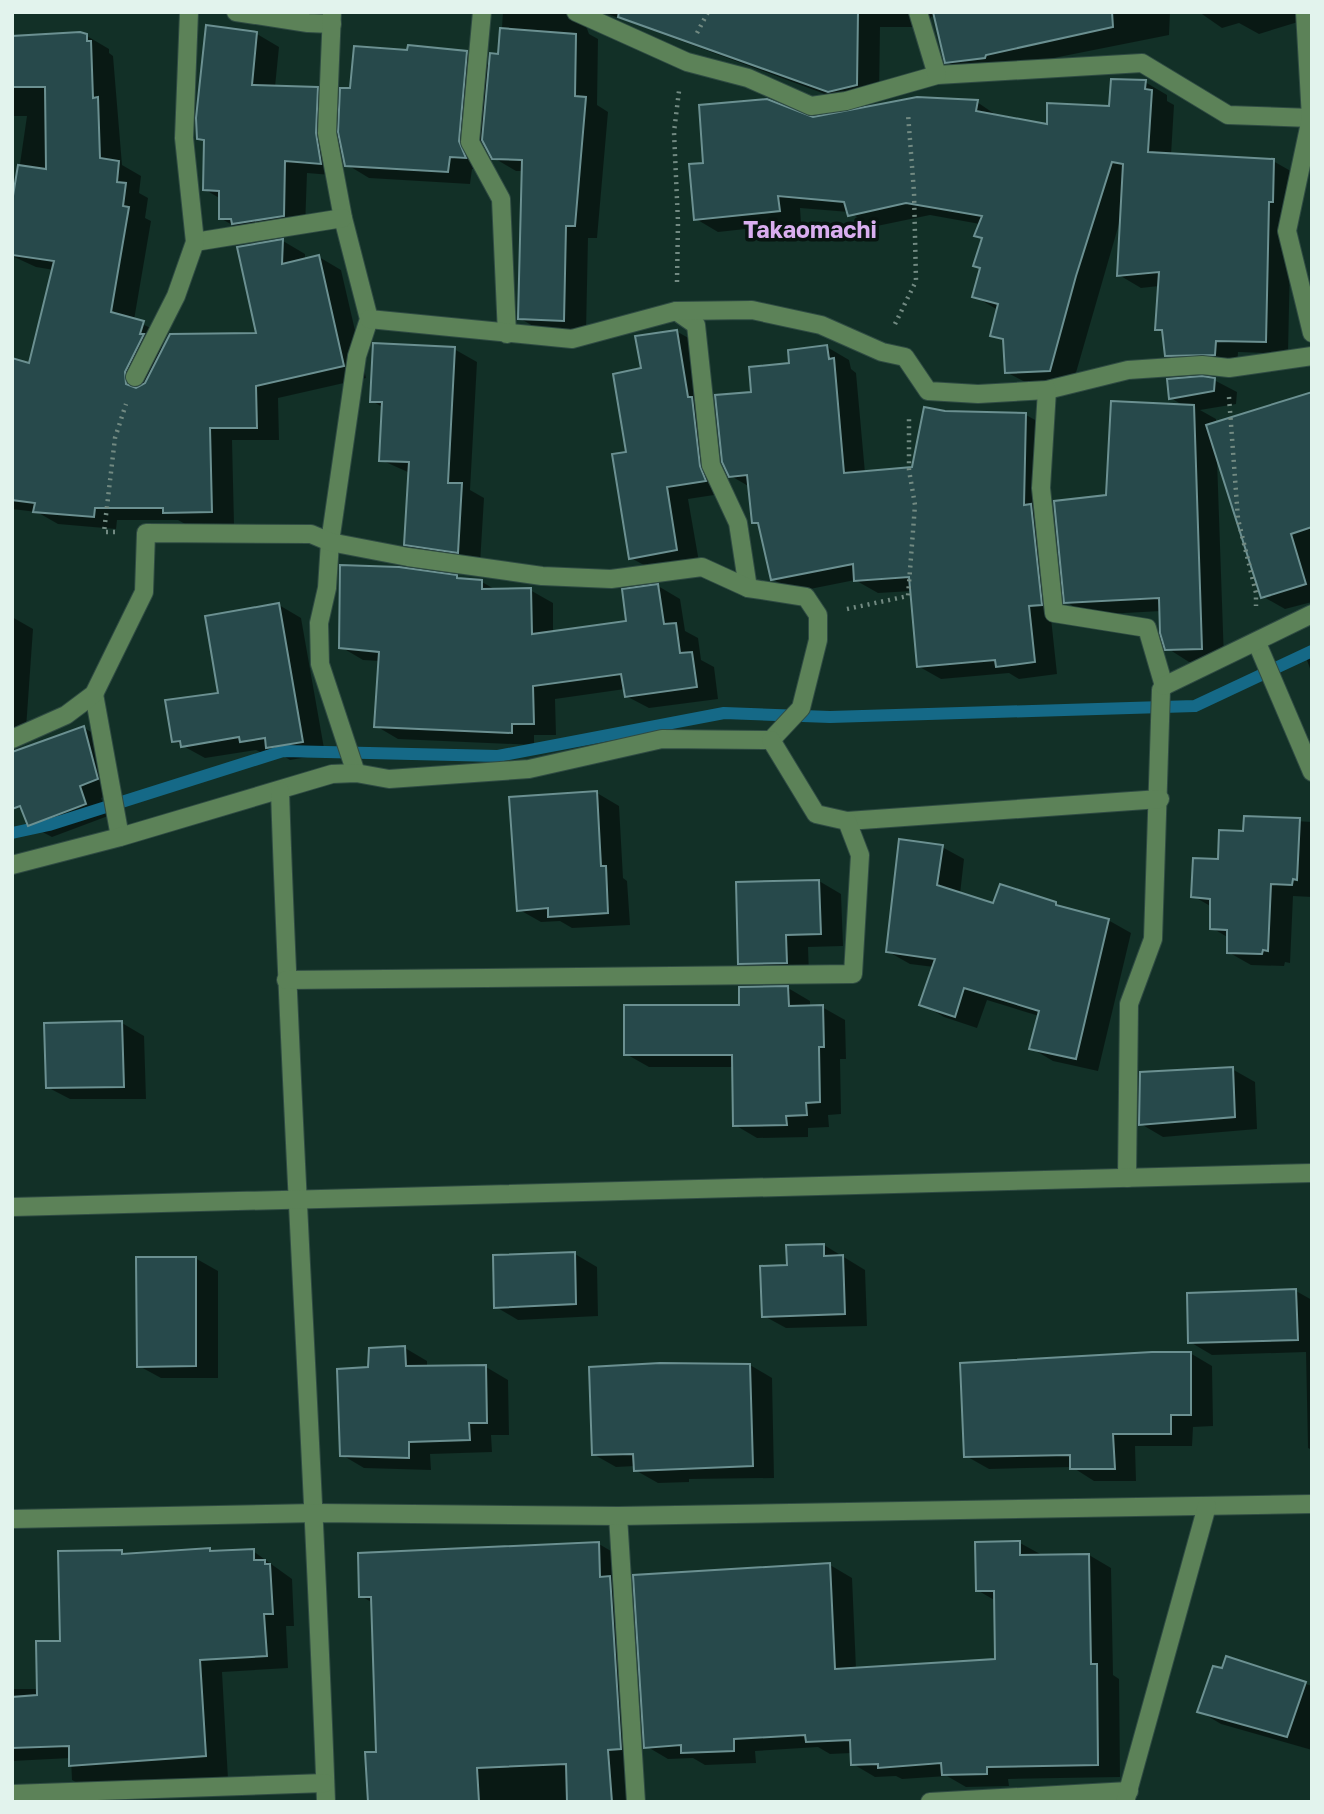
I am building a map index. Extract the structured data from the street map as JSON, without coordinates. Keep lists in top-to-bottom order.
{
  "districts": ["Takaomachi"]
}
